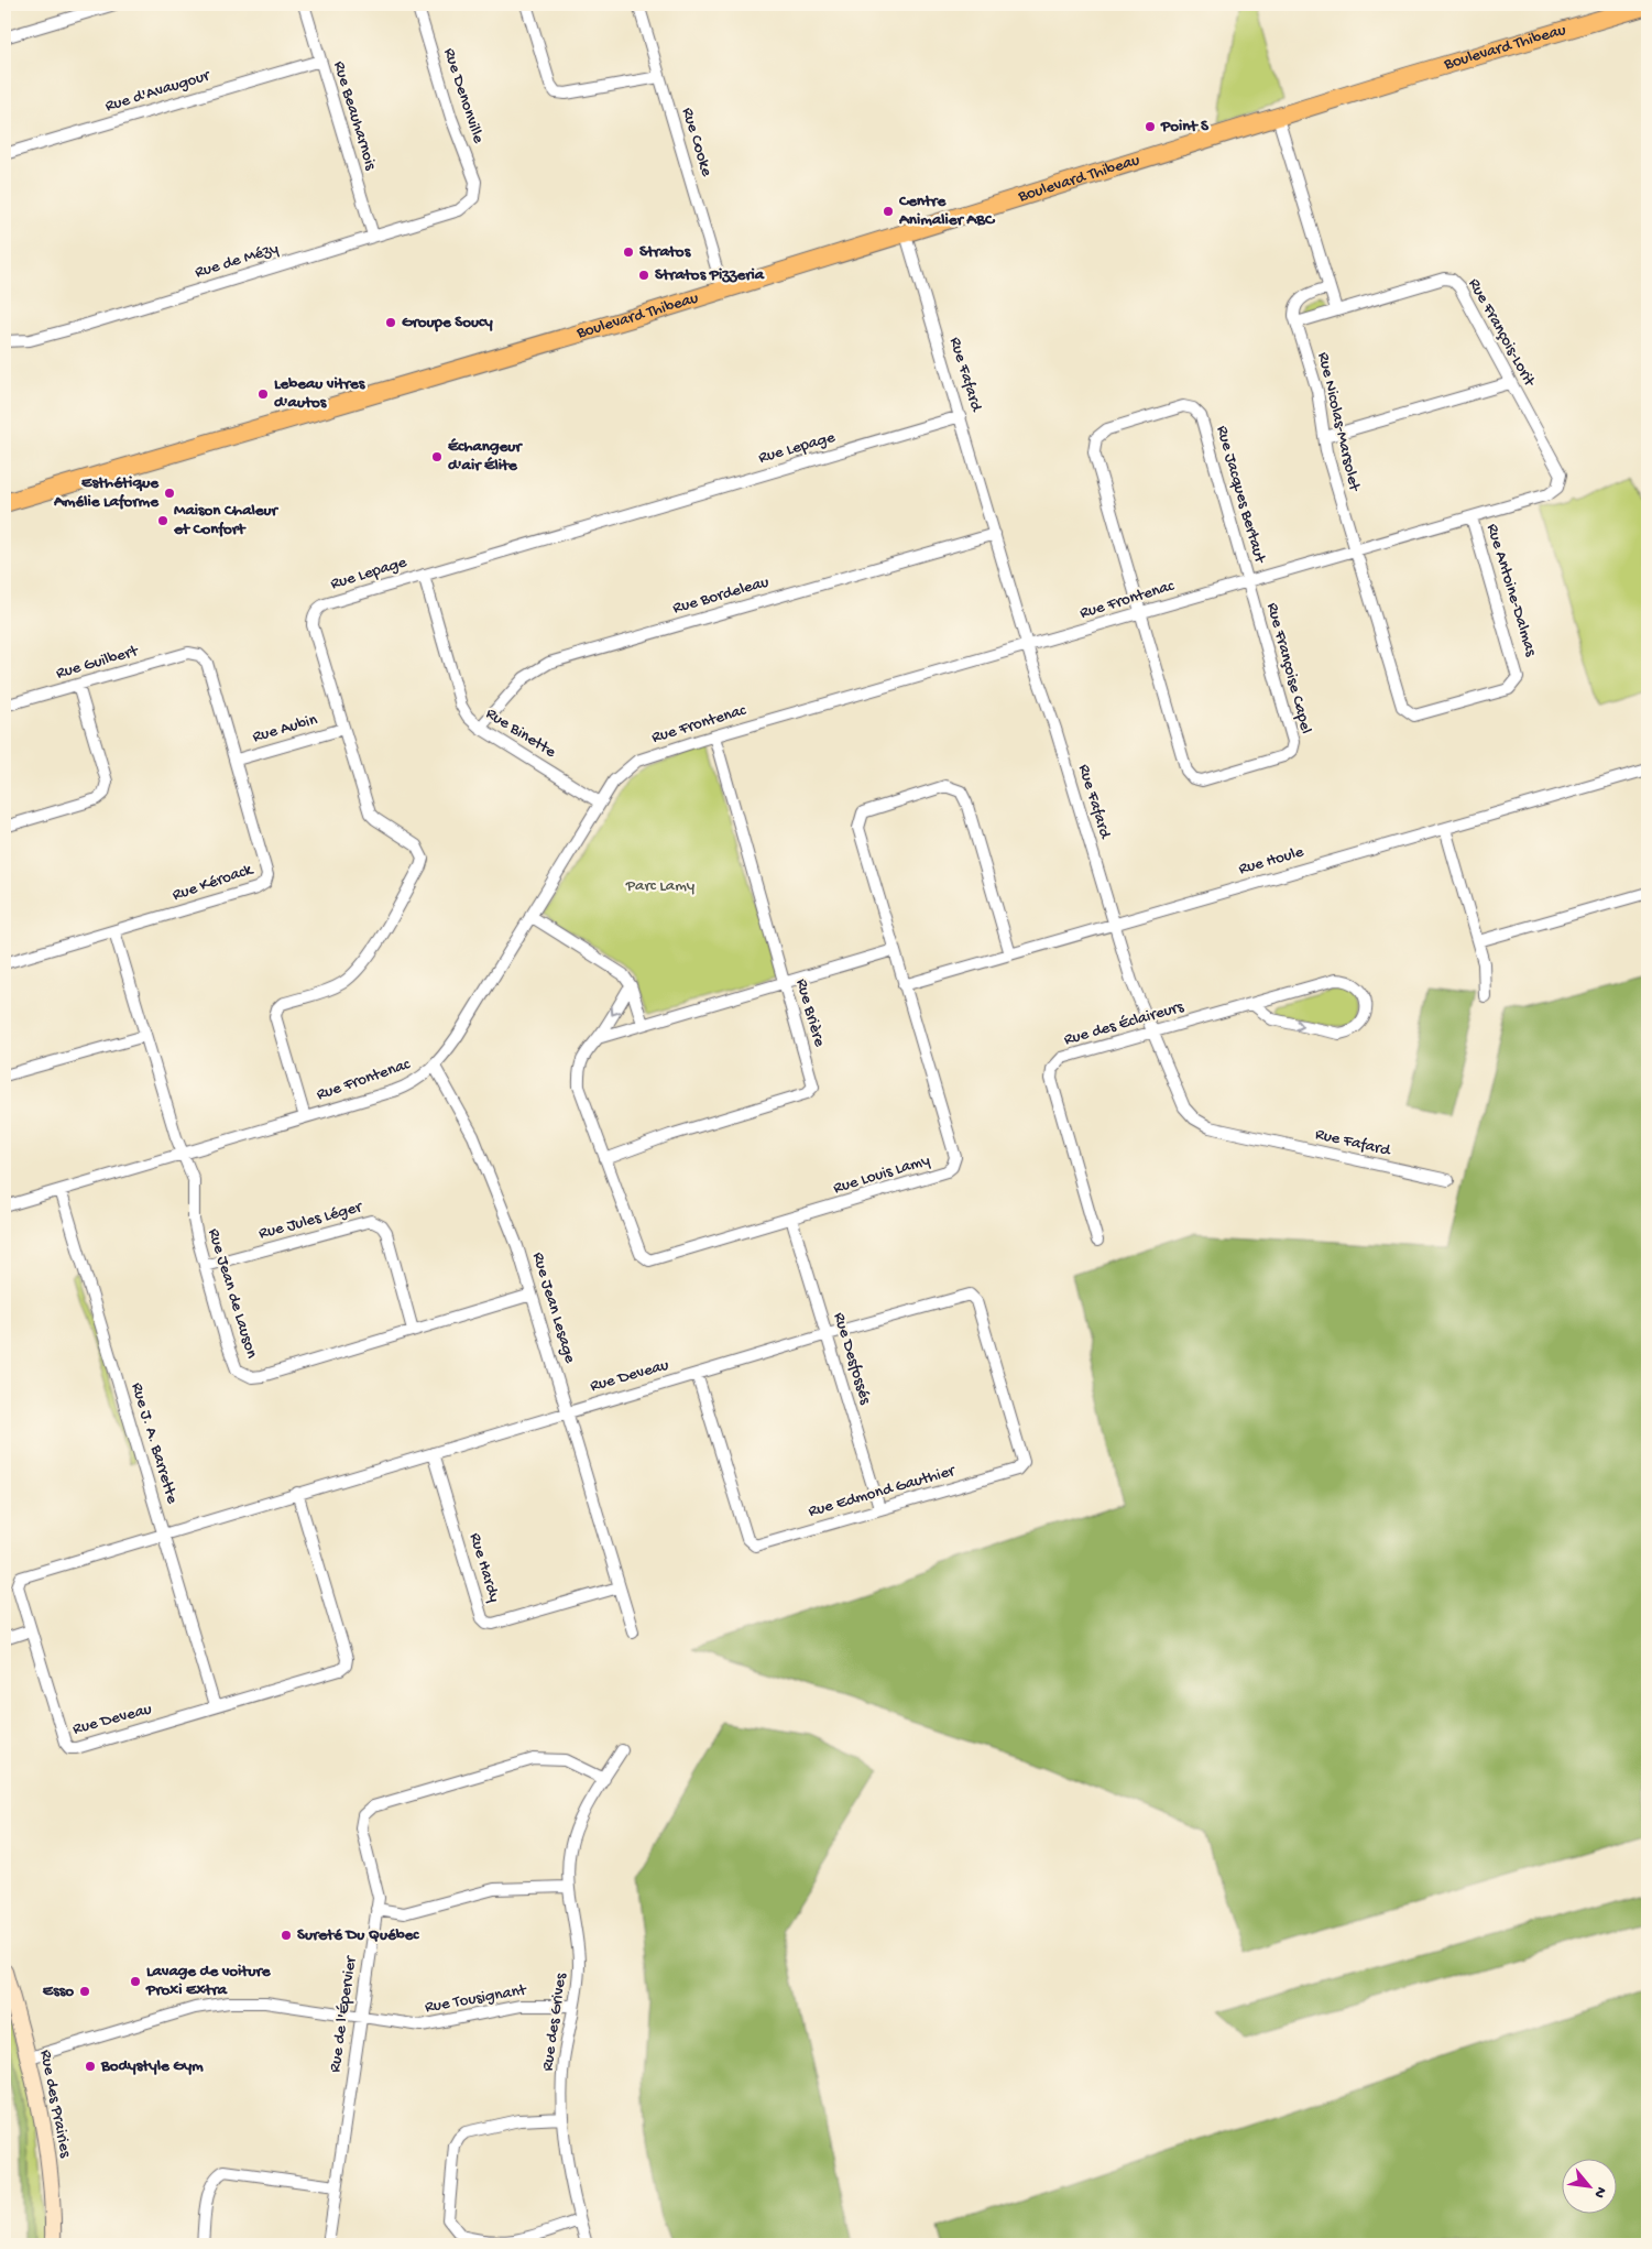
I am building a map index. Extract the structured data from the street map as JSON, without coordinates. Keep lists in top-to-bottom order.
{
  "streets": {
    "main road": ["Boulevard Thibeau", "Rue des Prairies"],
    "street": [
      "Rue d'Avaugour",
      "Rue Denonville",
      "Rue Beauharnois",
      "Rue Cooke",
      "Rue de Mézy",
      "Rue François-Lorit",
      "Rue Fafard",
      "Rue Nicolas-Marsolet",
      "Rue Lepage",
      "Rue Jacques Bertaut",
      "Rue Antoine-Dalmas",
      "Rue Bordeleau",
      "Rue Frontenac",
      "Rue Guilbert",
      "Rue Françoise Capel",
      "Rue Aubin",
      "Rue Binette",
      "Rue Houle",
      "Rue Kéroack",
      "Rue Brière",
      "Rue des Éclaireurs",
      "Rue Louis Lamy",
      "Rue Jules Léger",
      "Rue Jean de Lauson",
      "Rue Jean Lesage",
      "Rue Desfossés",
      "Rue Deveau",
      "Rue J. A. Barrette",
      "Rue Edmond Gauthier",
      "Rue Hardy",
      "Rue Tousignant",
      "Rue de l'Épervier",
      "Rue des Grives"
    ]
  },
  "crossings": [
    ["Boulevard Thibeau", "Rue Cooke"],
    ["Boulevard Thibeau", "Rue Fafard"],
    ["Rue d'Avaugour", "Rue Beauharnois"],
    ["Rue Denonville", "Rue de Mézy"],
    ["Rue Beauharnois", "Rue de Mézy"],
    ["Rue François-Lorit", "Rue Nicolas-Marsolet"],
    ["Rue François-Lorit", "Rue Frontenac"],
    ["Rue Fafard", "Rue Lepage"],
    ["Rue Fafard", "Rue Bordeleau"],
    ["Rue Fafard", "Rue Frontenac"],
    ["Rue Fafard", "Rue Houle"],
    ["Rue Fafard", "Rue des Éclaireurs"],
    ["Rue Nicolas-Marsolet", "Rue Antoine-Dalmas"],
    ["Rue Nicolas-Marsolet", "Rue Frontenac"],
    ["Rue Lepage", "Rue Frontenac"],
    ["Rue Lepage", "Rue Aubin"],
    ["Rue Lepage", "Rue Binette"],
    ["Rue Jacques Bertaut", "Rue Frontenac"],
    ["Rue Jacques Bertaut", "Rue Françoise Capel"],
    ["Rue Antoine-Dalmas", "Rue Frontenac"],
    ["Rue Bordeleau", "Rue Binette"],
    ["Rue Frontenac", "Rue Françoise Capel"],
    ["Rue Frontenac", "Rue Binette"],
    ["Rue Frontenac", "Rue Brière"],
    ["Rue Frontenac", "Rue Jean de Lauson"],
    ["Rue Frontenac", "Rue Jean Lesage"],
    ["Rue Frontenac", "Rue J. A. Barrette"],
    ["Rue Guilbert", "Rue Kéroack"],
    ["Rue Aubin", "Rue Kéroack"],
    ["Rue Houle", "Rue Louis Lamy"],
    ["Rue Kéroack", "Rue Jean de Lauson"],
    ["Rue Brière", "Rue Louis Lamy"],
    ["Rue Louis Lamy", "Rue Desfossés"],
    ["Rue Jules Léger", "Rue Jean de Lauson"],
    ["Rue Jean de Lauson", "Rue Jean Lesage"],
    ["Rue Jean Lesage", "Rue Deveau"],
    ["Rue Jean Lesage", "Rue Hardy"],
    ["Rue Desfossés", "Rue Deveau"],
    ["Rue Desfossés", "Rue Edmond Gauthier"],
    ["Rue Deveau", "Rue J. A. Barrette"],
    ["Rue Deveau", "Rue Edmond Gauthier"],
    ["Rue Deveau", "Rue Hardy"],
    ["Rue Tousignant", "Rue de l'Épervier"],
    ["Rue Tousignant", "Rue des Grives"],
    ["Rue Tousignant", "Rue des Prairies"],
    ["Rue de l'Épervier", "Rue des Grives"]
  ],
  "parks": ["Parc Lamy"],
  "places": [
    "Point S",
    "Centre Animalier ABC",
    "Stratos",
    "Stratos Pizzeria",
    "Groupe Soucy",
    "Lebeau vitres d'autos",
    "Échangeur d'air Élite",
    "Esthétique Amélie Laforme",
    "Maison Chaleur et Confort",
    "Sureté Du Québec",
    "Lavage de voiture Proxi Extra",
    "Esso",
    "Bodystyle Gym"
  ],
  "north": "bottom right"
}
